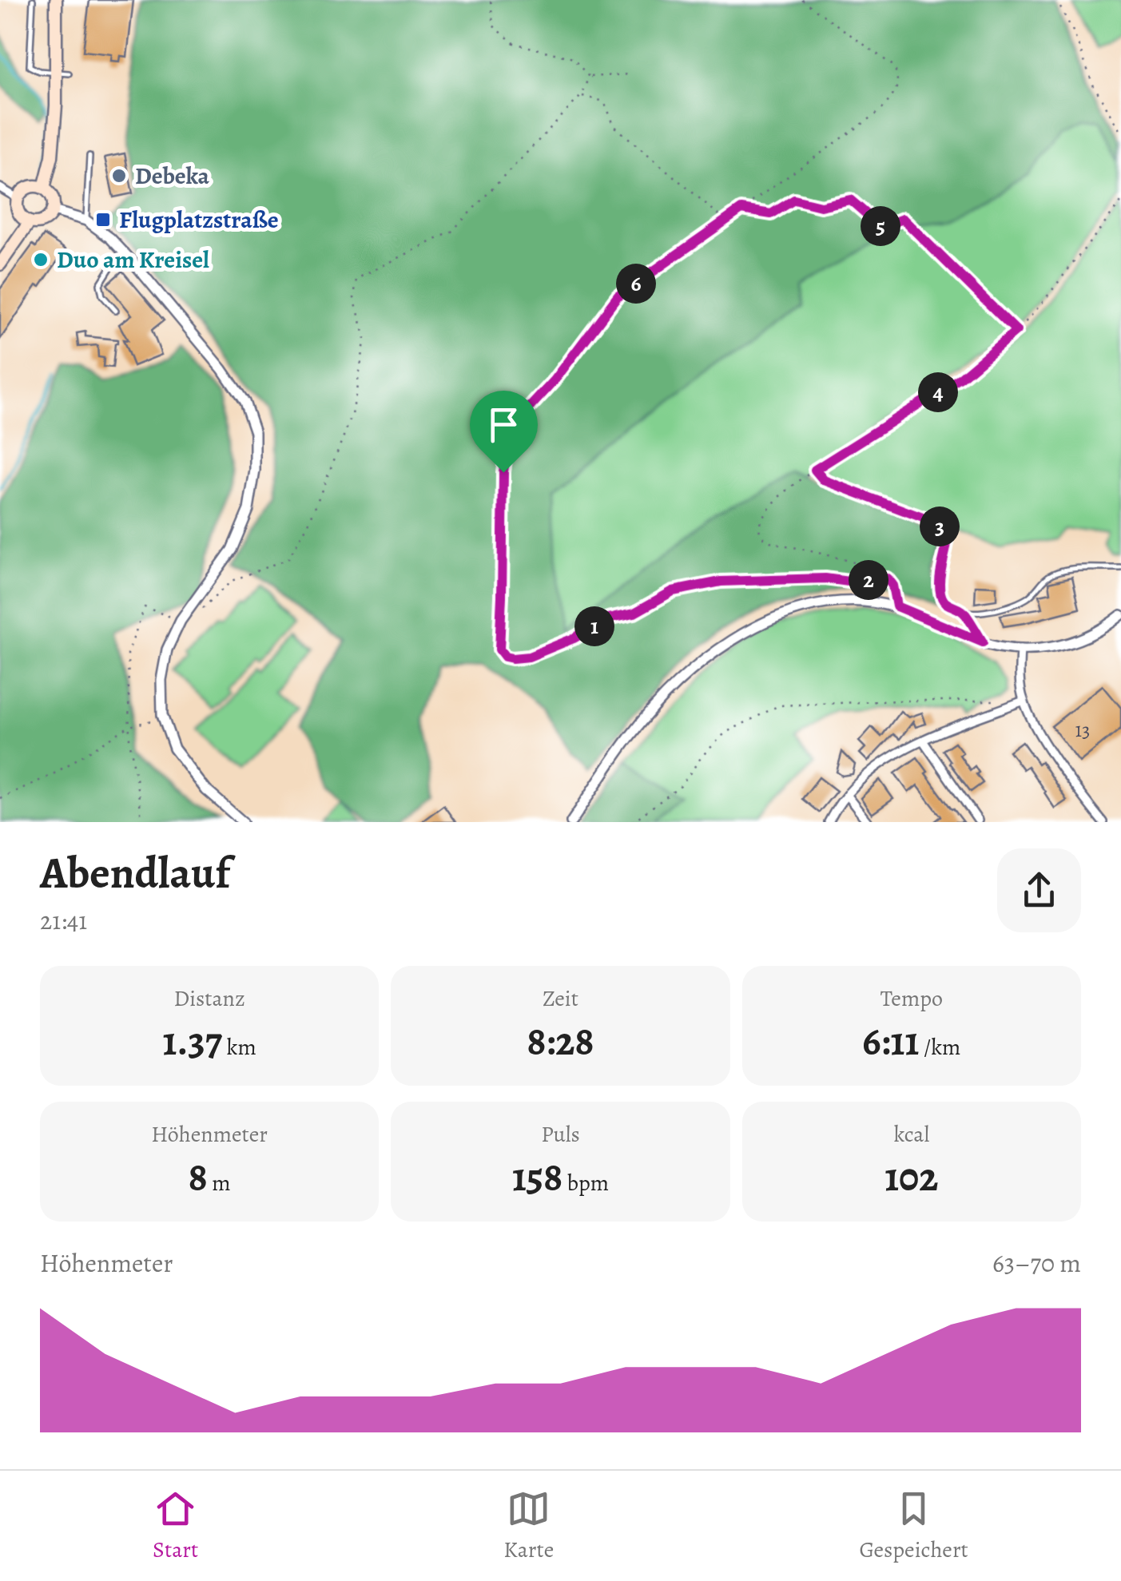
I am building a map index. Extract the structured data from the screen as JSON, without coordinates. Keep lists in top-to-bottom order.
{
  "places": {
    "other": ["Debeka", "Duo am Kreisel"],
    "transit": ["Flugplatzstraße"]
  },
  "house_numbers": ["13"],
  "page": {
    "pins": [
      "5",
      "6",
      "4",
      "3",
      "2",
      "1"
    ],
    "heading": ["Abendlauf", "21:41"],
    "stats": [
      ["Distanz", "1.37 km"],
      ["Zeit", "8:28"],
      ["Tempo", "6:11 /km"],
      ["Höhenmeter", "8 m"],
      ["Puls", "158 bpm"],
      ["kcal", "102"]
    ],
    "chart": ["Höhenmeter", "63–70 m"],
    "tabs": ["Start", "Karte", "Gespeichert"]
  }
}
